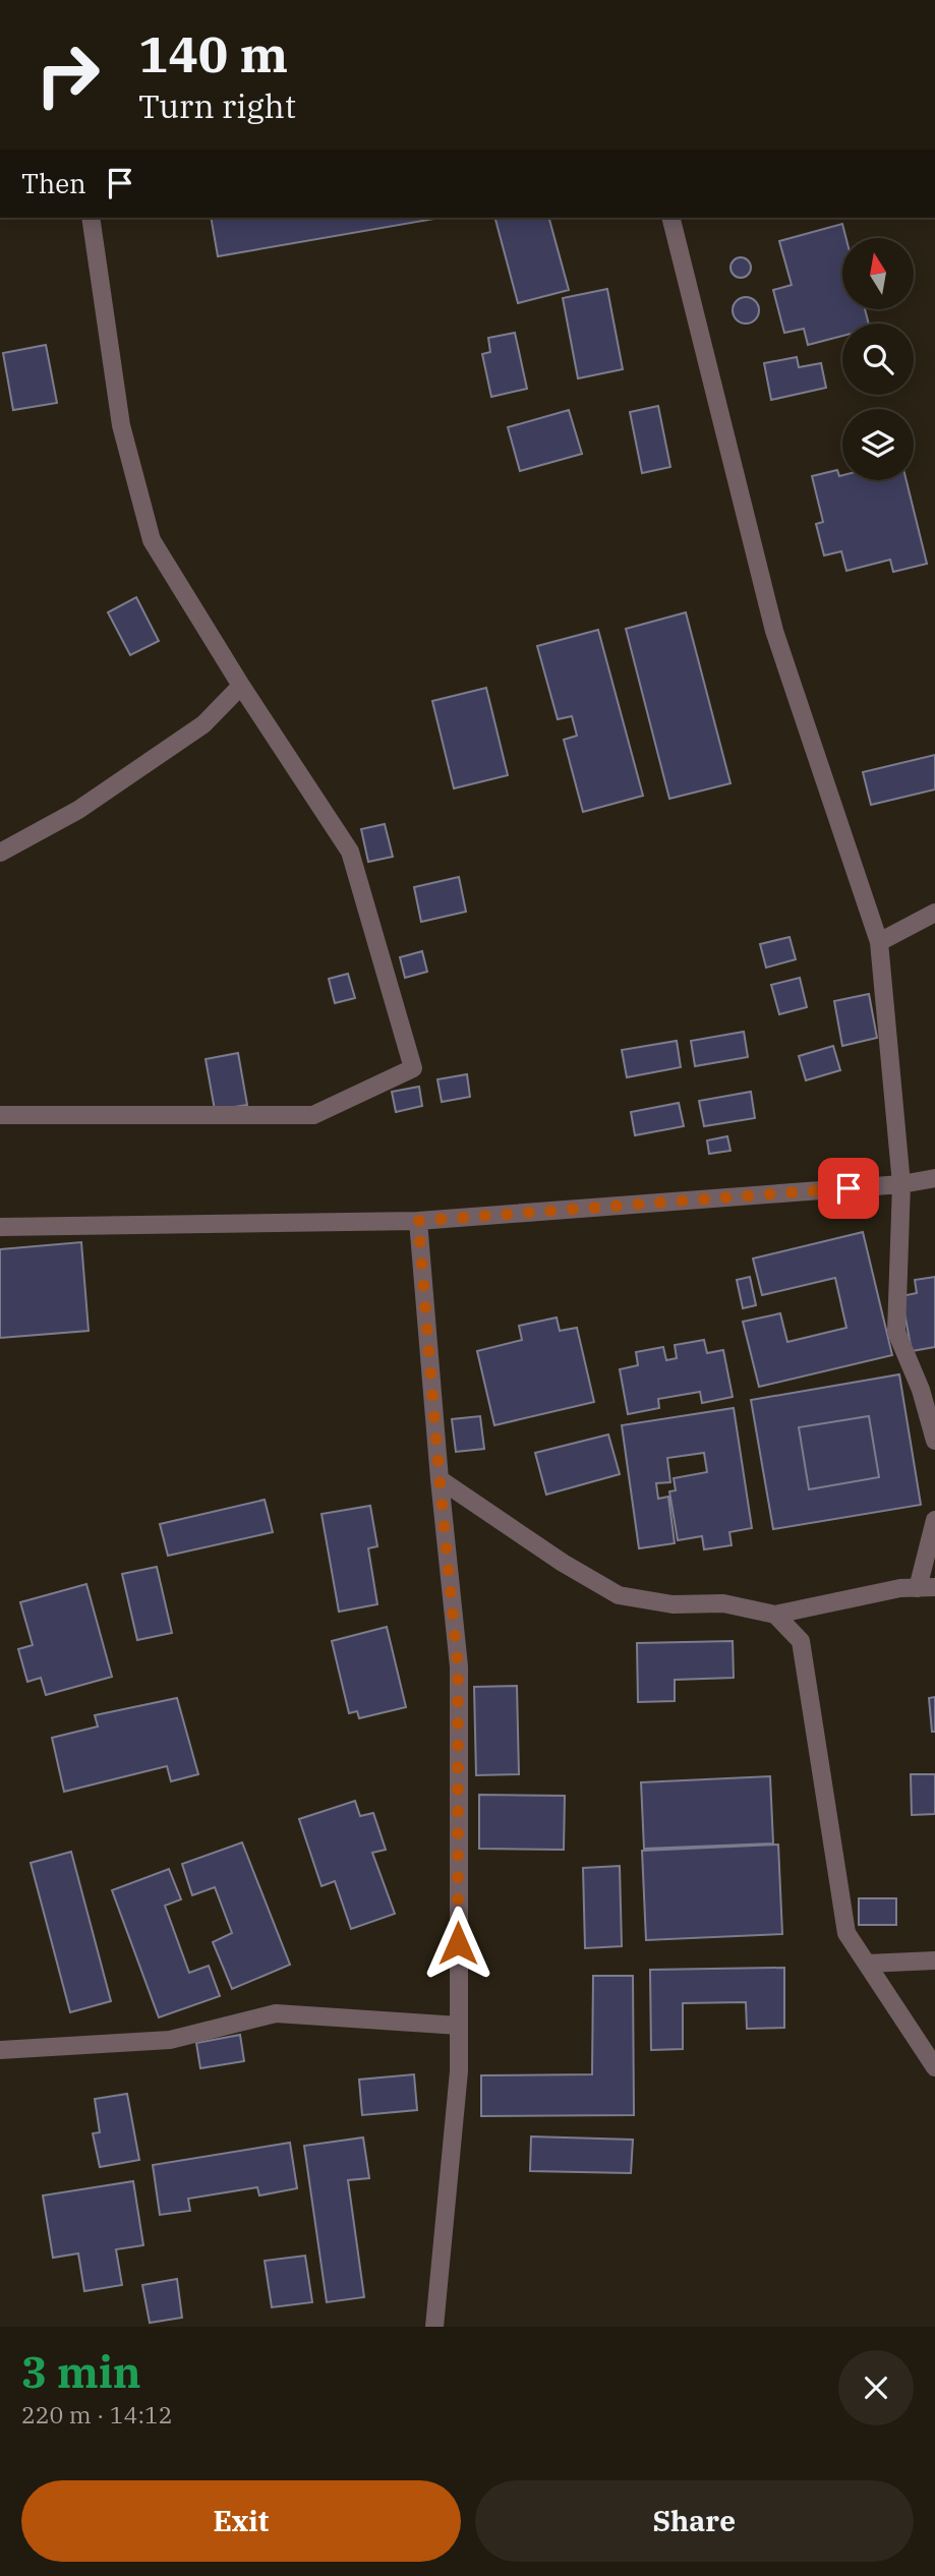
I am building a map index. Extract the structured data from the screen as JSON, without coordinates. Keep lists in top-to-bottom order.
{
  "north": "top",
  "page": {
    "turn": ["140 m", "Turn right"],
    "then": "Then",
    "heading": ["3 min", "220 m · 14:12"],
    "buttons": ["Exit", "Share"]
  }
}
